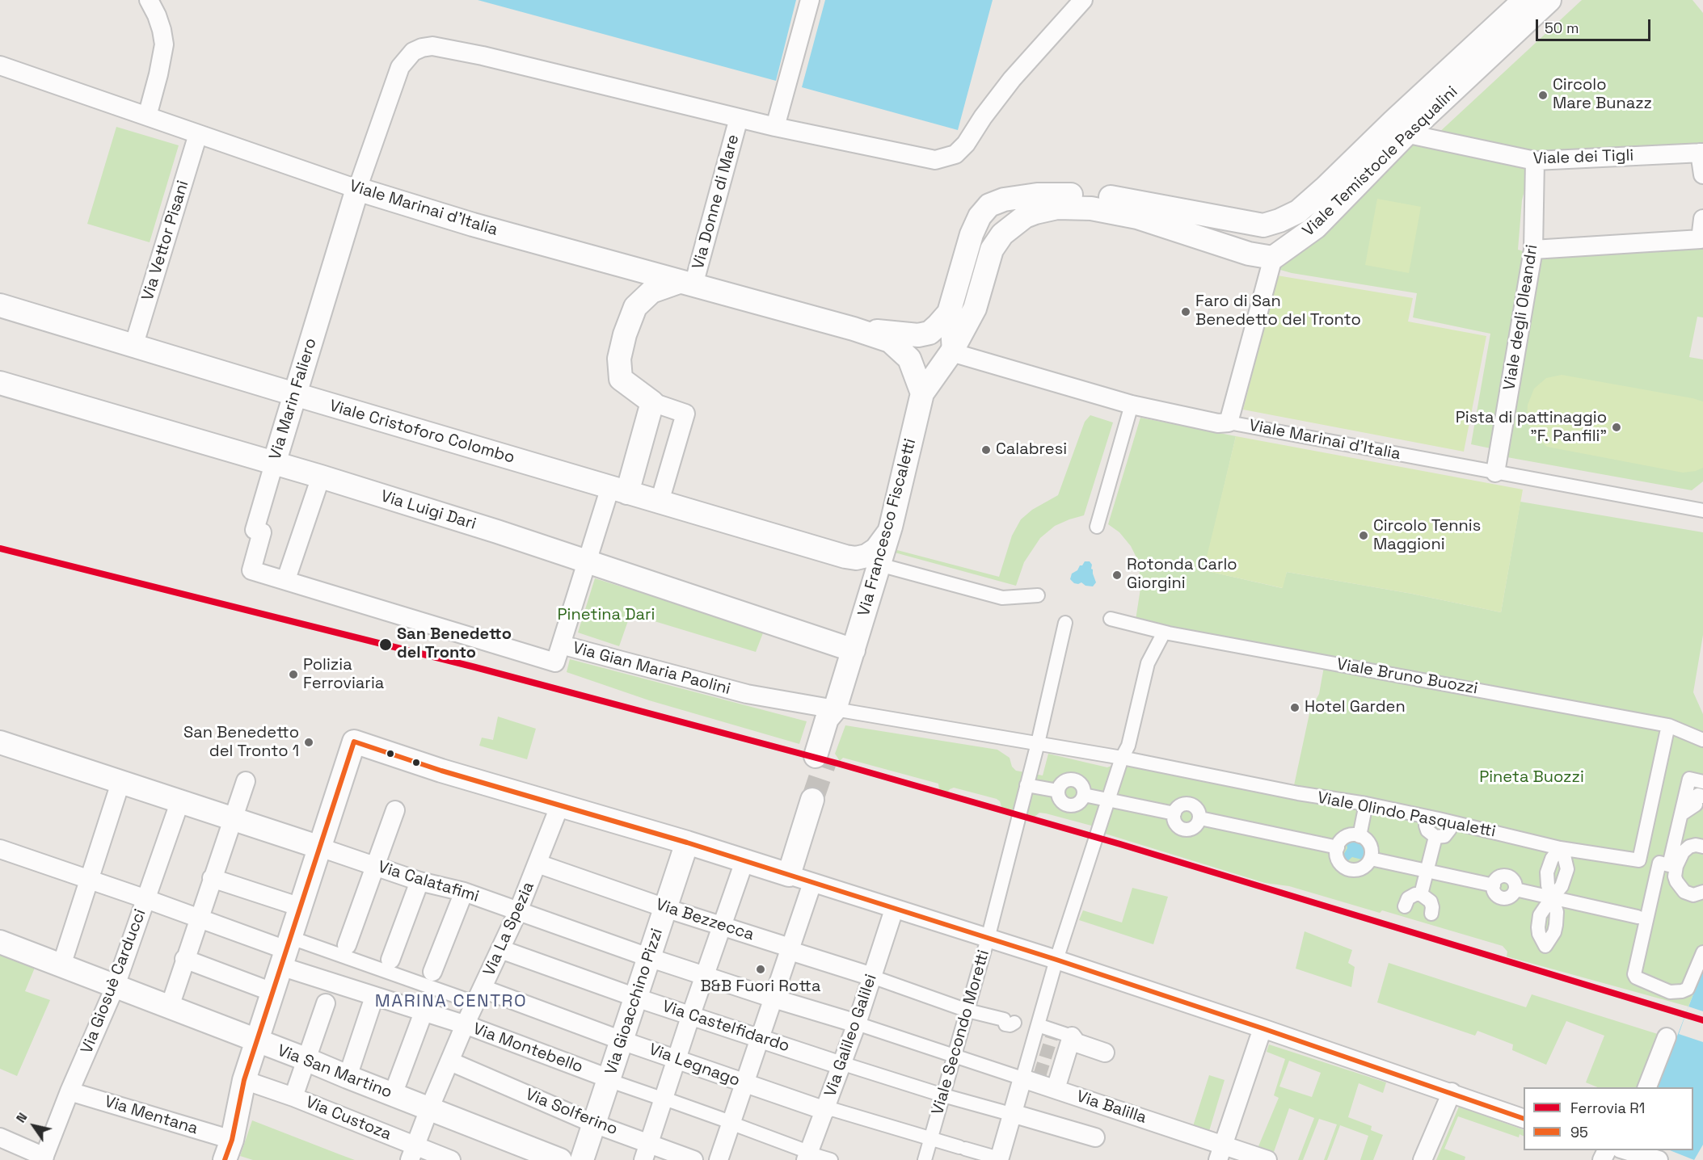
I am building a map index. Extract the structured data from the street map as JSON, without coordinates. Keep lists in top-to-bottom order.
{
  "streets": {
    "street": [
      "Viale dei Tigli",
      "Viale Temistocle Pasqualini",
      "Via Donne di Mare",
      "Viale Marinai d'Italia",
      "Via Vettor Pisani",
      "Viale degli Oleandri",
      "Via Marin Faliero",
      "Viale Cristoforo Colombo",
      "Via Luigi Dari",
      "Via Francesco Fiscaletti",
      "Via Gian Maria Paolini",
      "Viale Bruno Buozzi",
      "Viale Olindo Pasqualetti",
      "Via Calatafimi",
      "Via Bezzecca",
      "Via La Spezia",
      "Via Giosuè Carducci",
      "Via Gioacchino Pizzi",
      "Via Castelfidardo",
      "Viale Secondo Moretti",
      "Via Galileo Galilei",
      "Via Montebello",
      "Via Legnago",
      "Via San Martino",
      "Via Balilla",
      "Via Solferino",
      "Via Mentana",
      "Via Custoza"
    ]
  },
  "crossings": [
    ["Viale dei Tigli", "Viale Temistocle Pasqualini"],
    ["Viale dei Tigli", "Viale degli Oleandri"],
    ["Viale Temistocle Pasqualini", "Viale Marinai d'Italia"],
    ["Viale Temistocle Pasqualini", "Via Francesco Fiscaletti"],
    ["Via Donne di Mare", "Viale Marinai d'Italia"],
    ["Viale Marinai d'Italia", "Via Vettor Pisani"],
    ["Viale Marinai d'Italia", "Viale degli Oleandri"],
    ["Viale Marinai d'Italia", "Via Marin Faliero"],
    ["Viale Marinai d'Italia", "Via Francesco Fiscaletti"],
    ["Via Vettor Pisani", "Viale Cristoforo Colombo"],
    ["Via Marin Faliero", "Viale Cristoforo Colombo"],
    ["Via Marin Faliero", "Via Luigi Dari"],
    ["Via Marin Faliero", "Via Gian Maria Paolini"],
    ["Viale Cristoforo Colombo", "Via Francesco Fiscaletti"],
    ["Via Luigi Dari", "Via Francesco Fiscaletti"],
    ["Via Francesco Fiscaletti", "Via Gian Maria Paolini"],
    ["Via Gian Maria Paolini", "Viale Olindo Pasqualetti"],
    ["Via Gian Maria Paolini", "Viale Secondo Moretti"],
    ["Viale Bruno Buozzi", "Viale Olindo Pasqualetti"],
    ["Viale Olindo Pasqualetti", "Viale Secondo Moretti"],
    ["Via Calatafimi", "Via La Spezia"],
    ["Via Calatafimi", "Via Giosuè Carducci"],
    ["Via Calatafimi", "Via Gioacchino Pizzi"],
    ["Via Calatafimi", "Viale Secondo Moretti"],
    ["Via Calatafimi", "Via Galileo Galilei"],
    ["Via Calatafimi", "Via Balilla"],
    ["Via Bezzecca", "Via La Spezia"],
    ["Via Bezzecca", "Via Gioacchino Pizzi"],
    ["Via Bezzecca", "Viale Secondo Moretti"],
    ["Via Bezzecca", "Via Galileo Galilei"],
    ["Via La Spezia", "Via Castelfidardo"],
    ["Via La Spezia", "Via Montebello"],
    ["Via La Spezia", "Via Legnago"],
    ["Via La Spezia", "Via San Martino"],
    ["Via La Spezia", "Via Solferino"],
    ["Via La Spezia", "Via Custoza"],
    ["Via Giosuè Carducci", "Via Montebello"],
    ["Via Giosuè Carducci", "Via San Martino"],
    ["Via Giosuè Carducci", "Via Mentana"],
    ["Via Gioacchino Pizzi", "Via Castelfidardo"],
    ["Via Gioacchino Pizzi", "Via Montebello"],
    ["Via Gioacchino Pizzi", "Via Legnago"],
    ["Via Gioacchino Pizzi", "Via Solferino"],
    ["Via Castelfidardo", "Viale Secondo Moretti"],
    ["Via Castelfidardo", "Via Galileo Galilei"],
    ["Viale Secondo Moretti", "Via Legnago"],
    ["Viale Secondo Moretti", "Via Balilla"],
    ["Via Galileo Galilei", "Via Montebello"],
    ["Via Galileo Galilei", "Via Legnago"]
  ],
  "districts": ["MARINA CENTRO"],
  "parks": ["Pinetina Dari", "Pineta Buozzi"],
  "places": [
    "Circolo Mare Bunazz",
    "Faro di San Benedetto del Tronto",
    "Pista di pattinaggio \"F. Panfili\"",
    "Calabresi",
    "Circolo Tennis Maggioni",
    "Rotonda Carlo Giorgini",
    "San Benedetto del Tronto",
    "Polizia Ferroviaria",
    "Hotel Garden",
    "San Benedetto del Tronto 1",
    "B&B Fuori Rotta"
  ],
  "lines": ["rail line R1", "transit line 95"],
  "legend": ["Ferrovia R1", "95"],
  "scale_bar": "50 m",
  "north": "top left"
}
